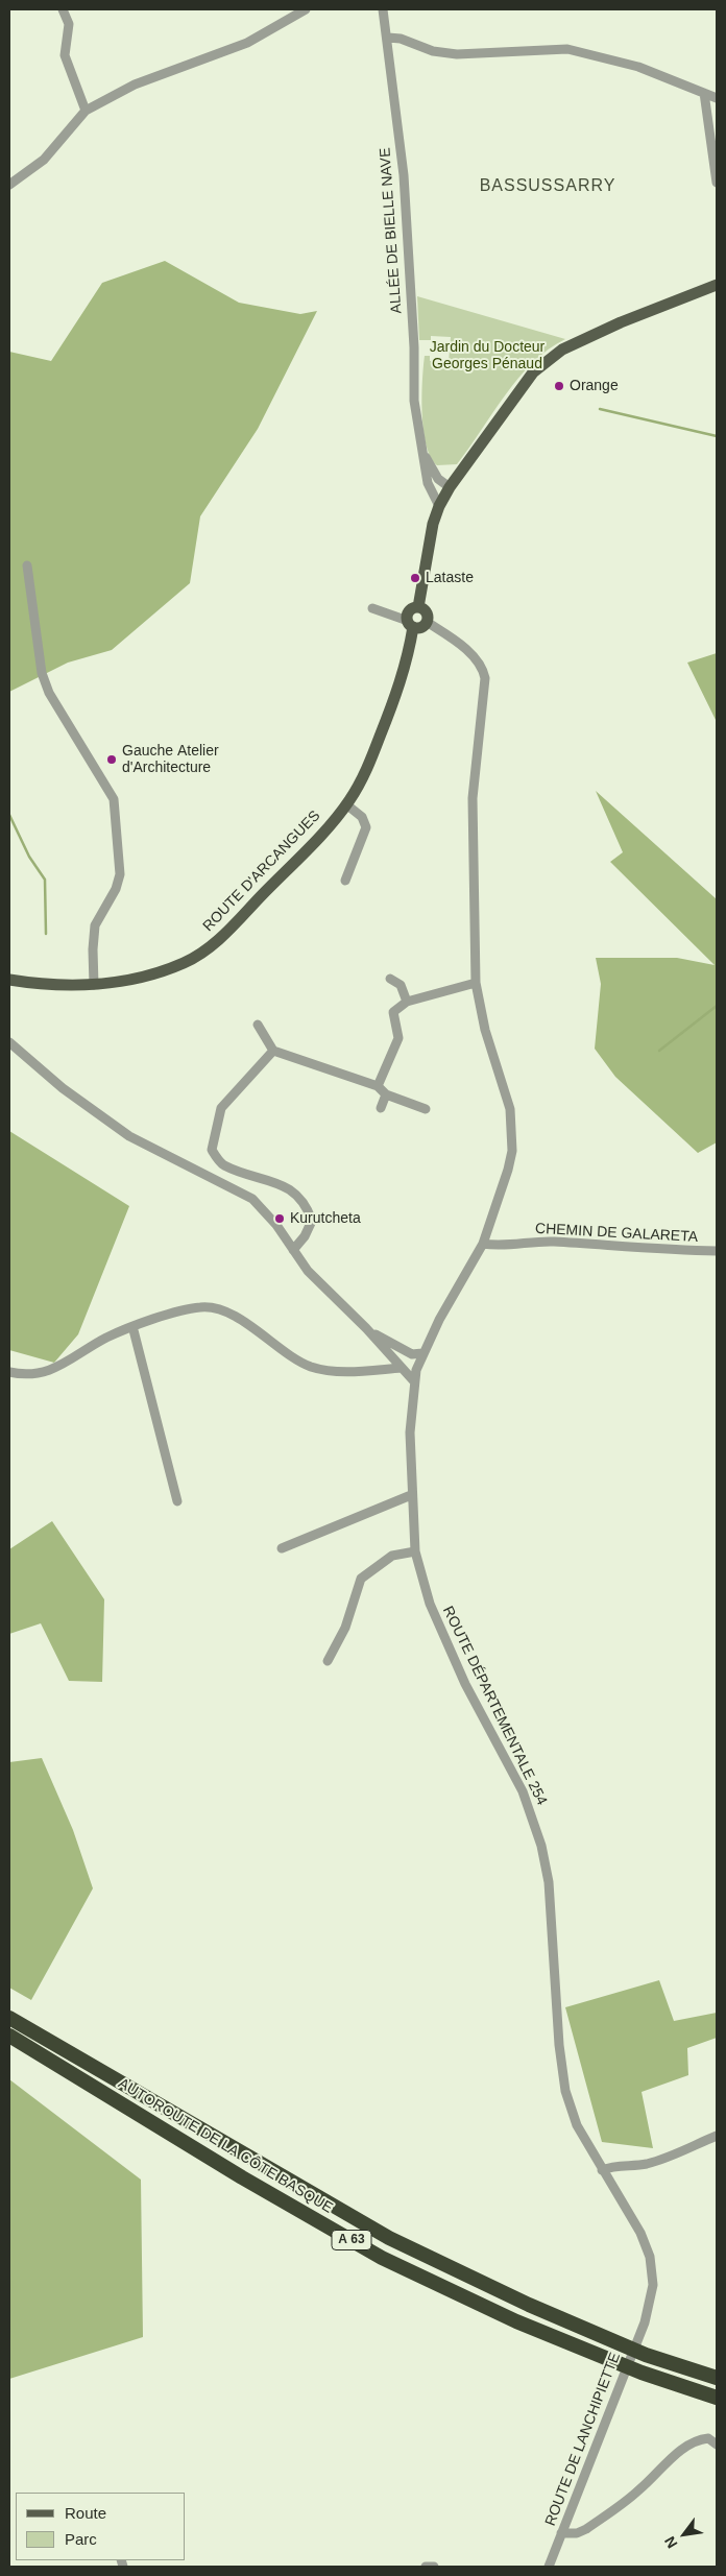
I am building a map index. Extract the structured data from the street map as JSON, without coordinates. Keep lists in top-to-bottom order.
{
  "streets": {
    "highway": ["AUTOROUTE DE LA CÔTE BASQUE", "A 63"],
    "main road": ["ROUTE D'ARCANGUES"],
    "street": [
      "ALLÉE DE BIELLE NAVE",
      "CHEMIN DE GALARETA",
      "ROUTE DÉPARTEMENTALE 254",
      "ROUTE DE LANCHIPIETTE"
    ]
  },
  "crossings": [
    ["ROUTE D'ARCANGUES", "ROUTE DÉPARTEMENTALE 254"],
    ["CHEMIN DE GALARETA", "ROUTE DÉPARTEMENTALE 254"],
    ["ROUTE DÉPARTEMENTALE 254", "ROUTE DE LANCHIPIETTE"]
  ],
  "districts": ["BASSUSSARRY"],
  "parks": ["Jardin du Docteur Georges Pénaud"],
  "places": [
    "Orange",
    "Lataste",
    "Gauche Atelier d'Architecture",
    "Kurutcheta"
  ],
  "legend": ["Route", "Parc"],
  "north": "bottom left"
}
